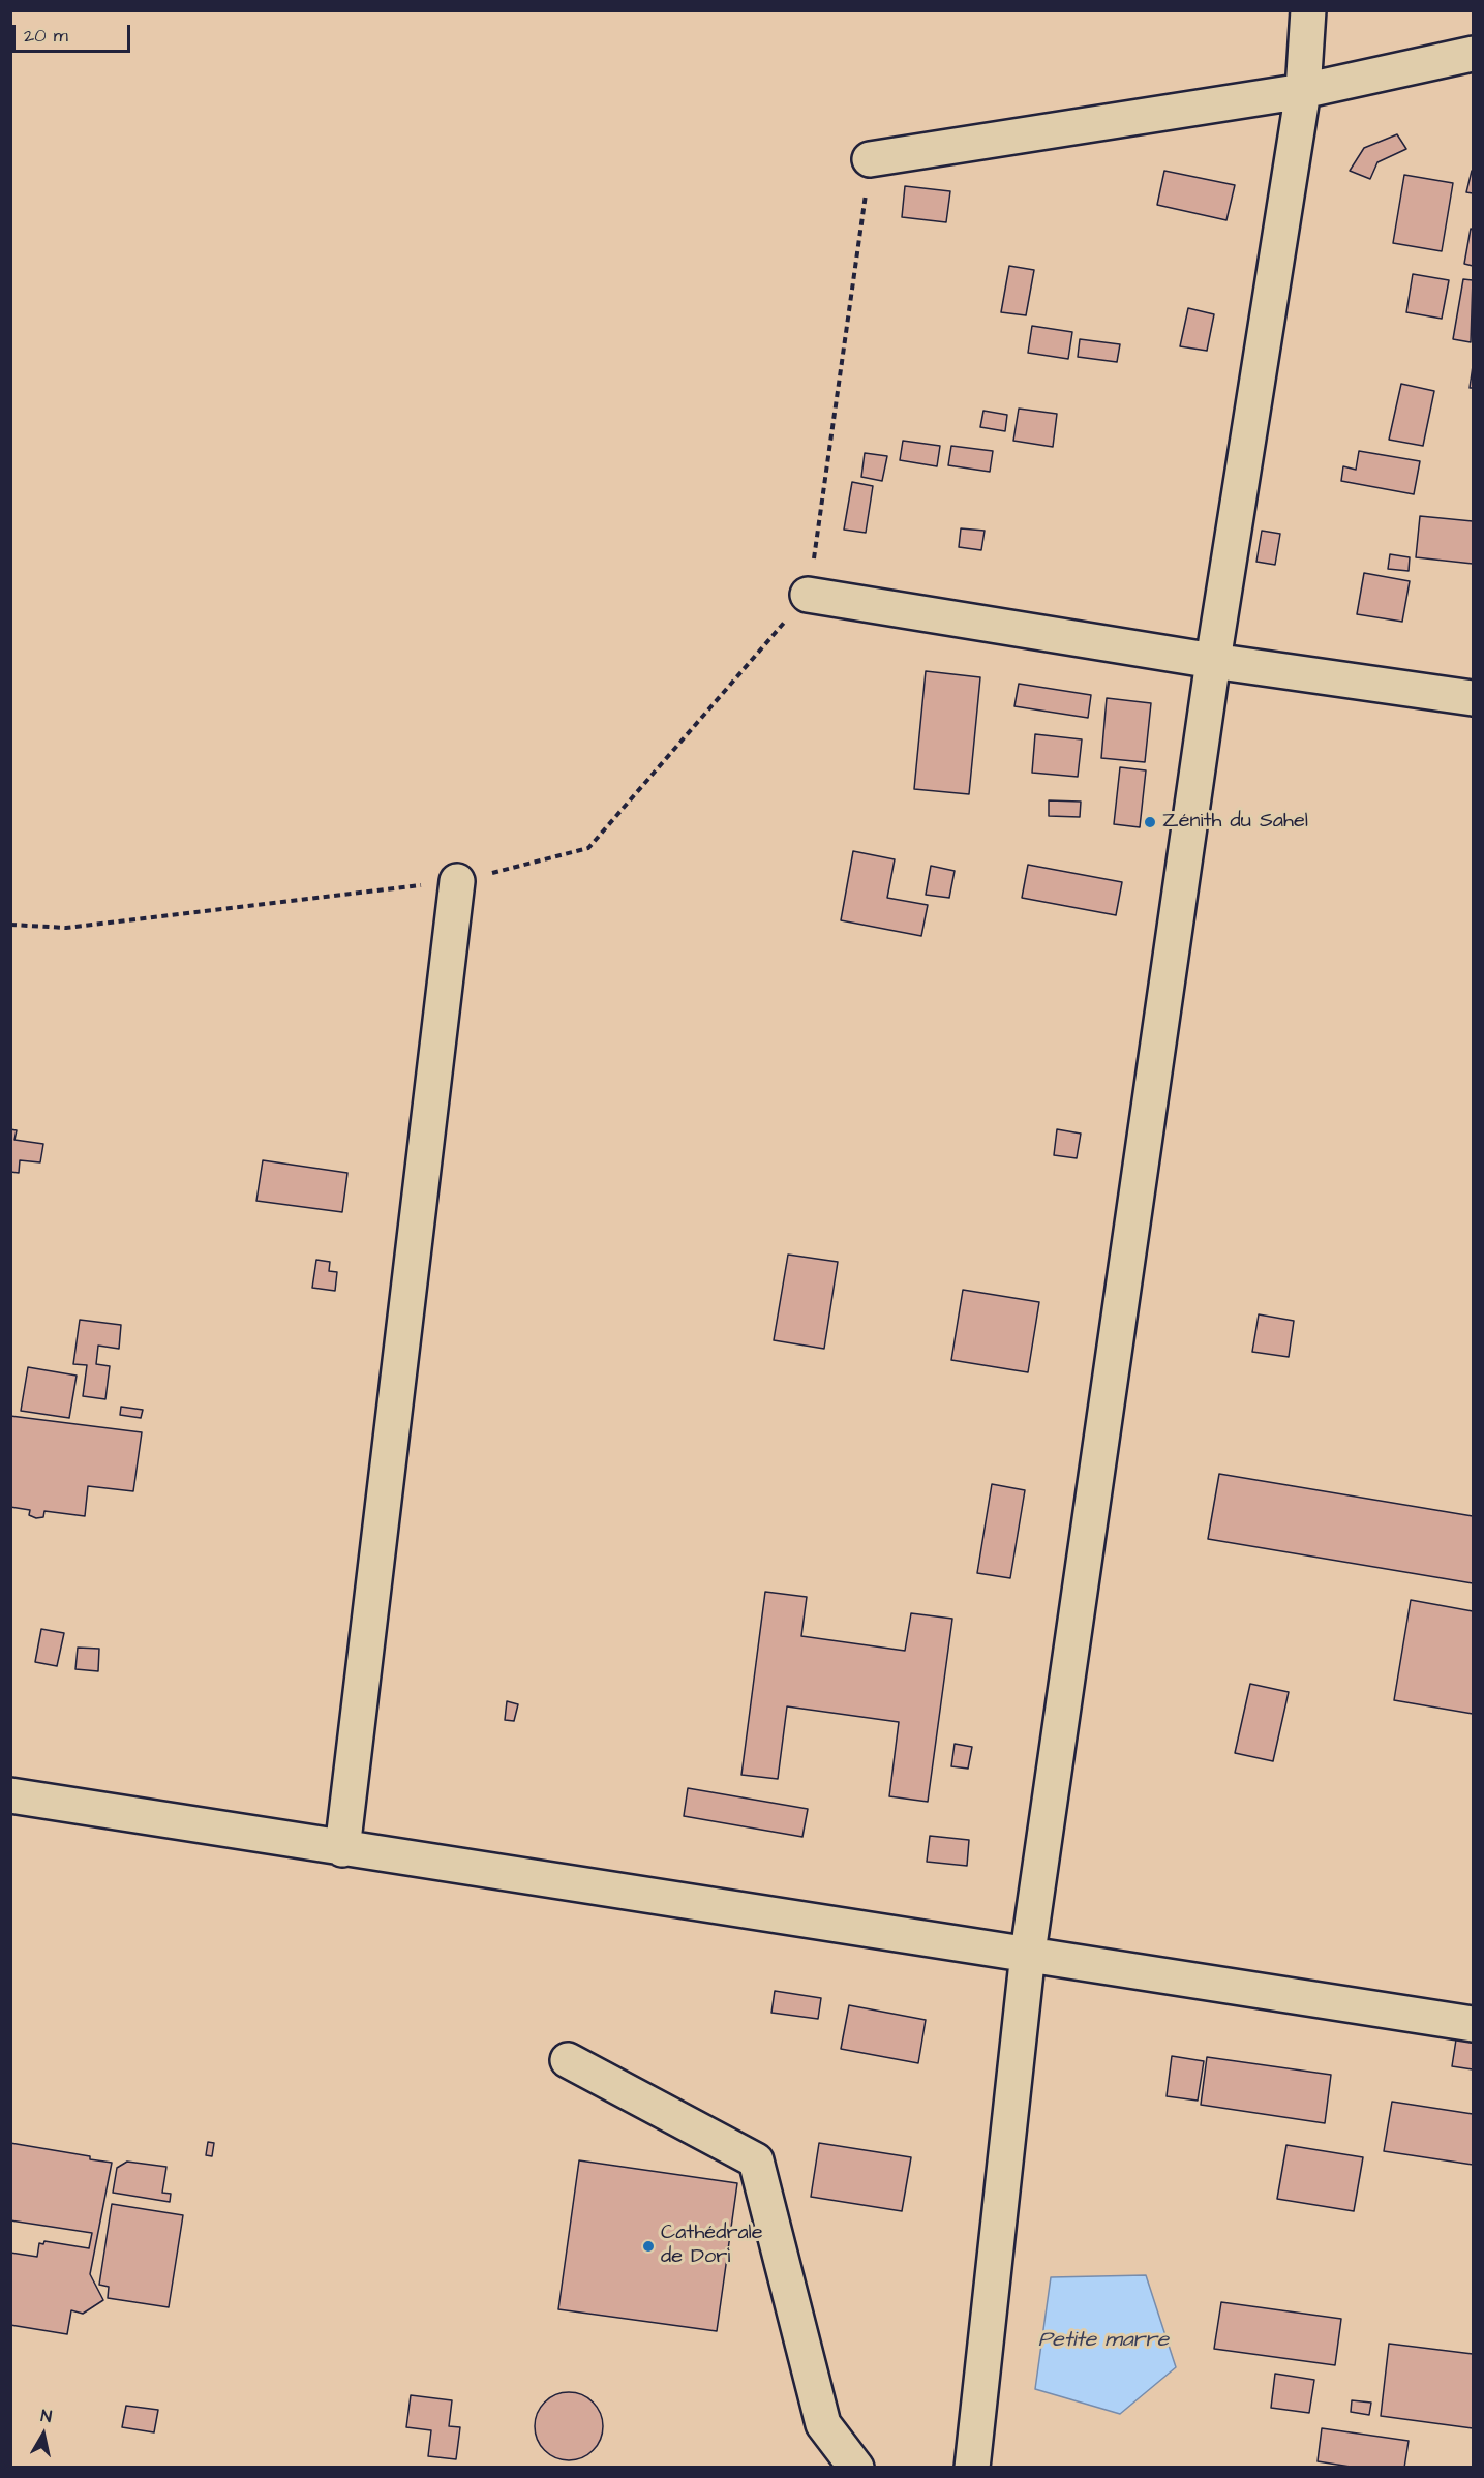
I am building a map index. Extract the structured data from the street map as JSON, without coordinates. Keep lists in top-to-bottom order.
{
  "water": ["Petite marre"],
  "places": ["Zénith du Sahel", "Cathédrale de Dori"],
  "scale_bar": "20 m",
  "north": "top"
}
